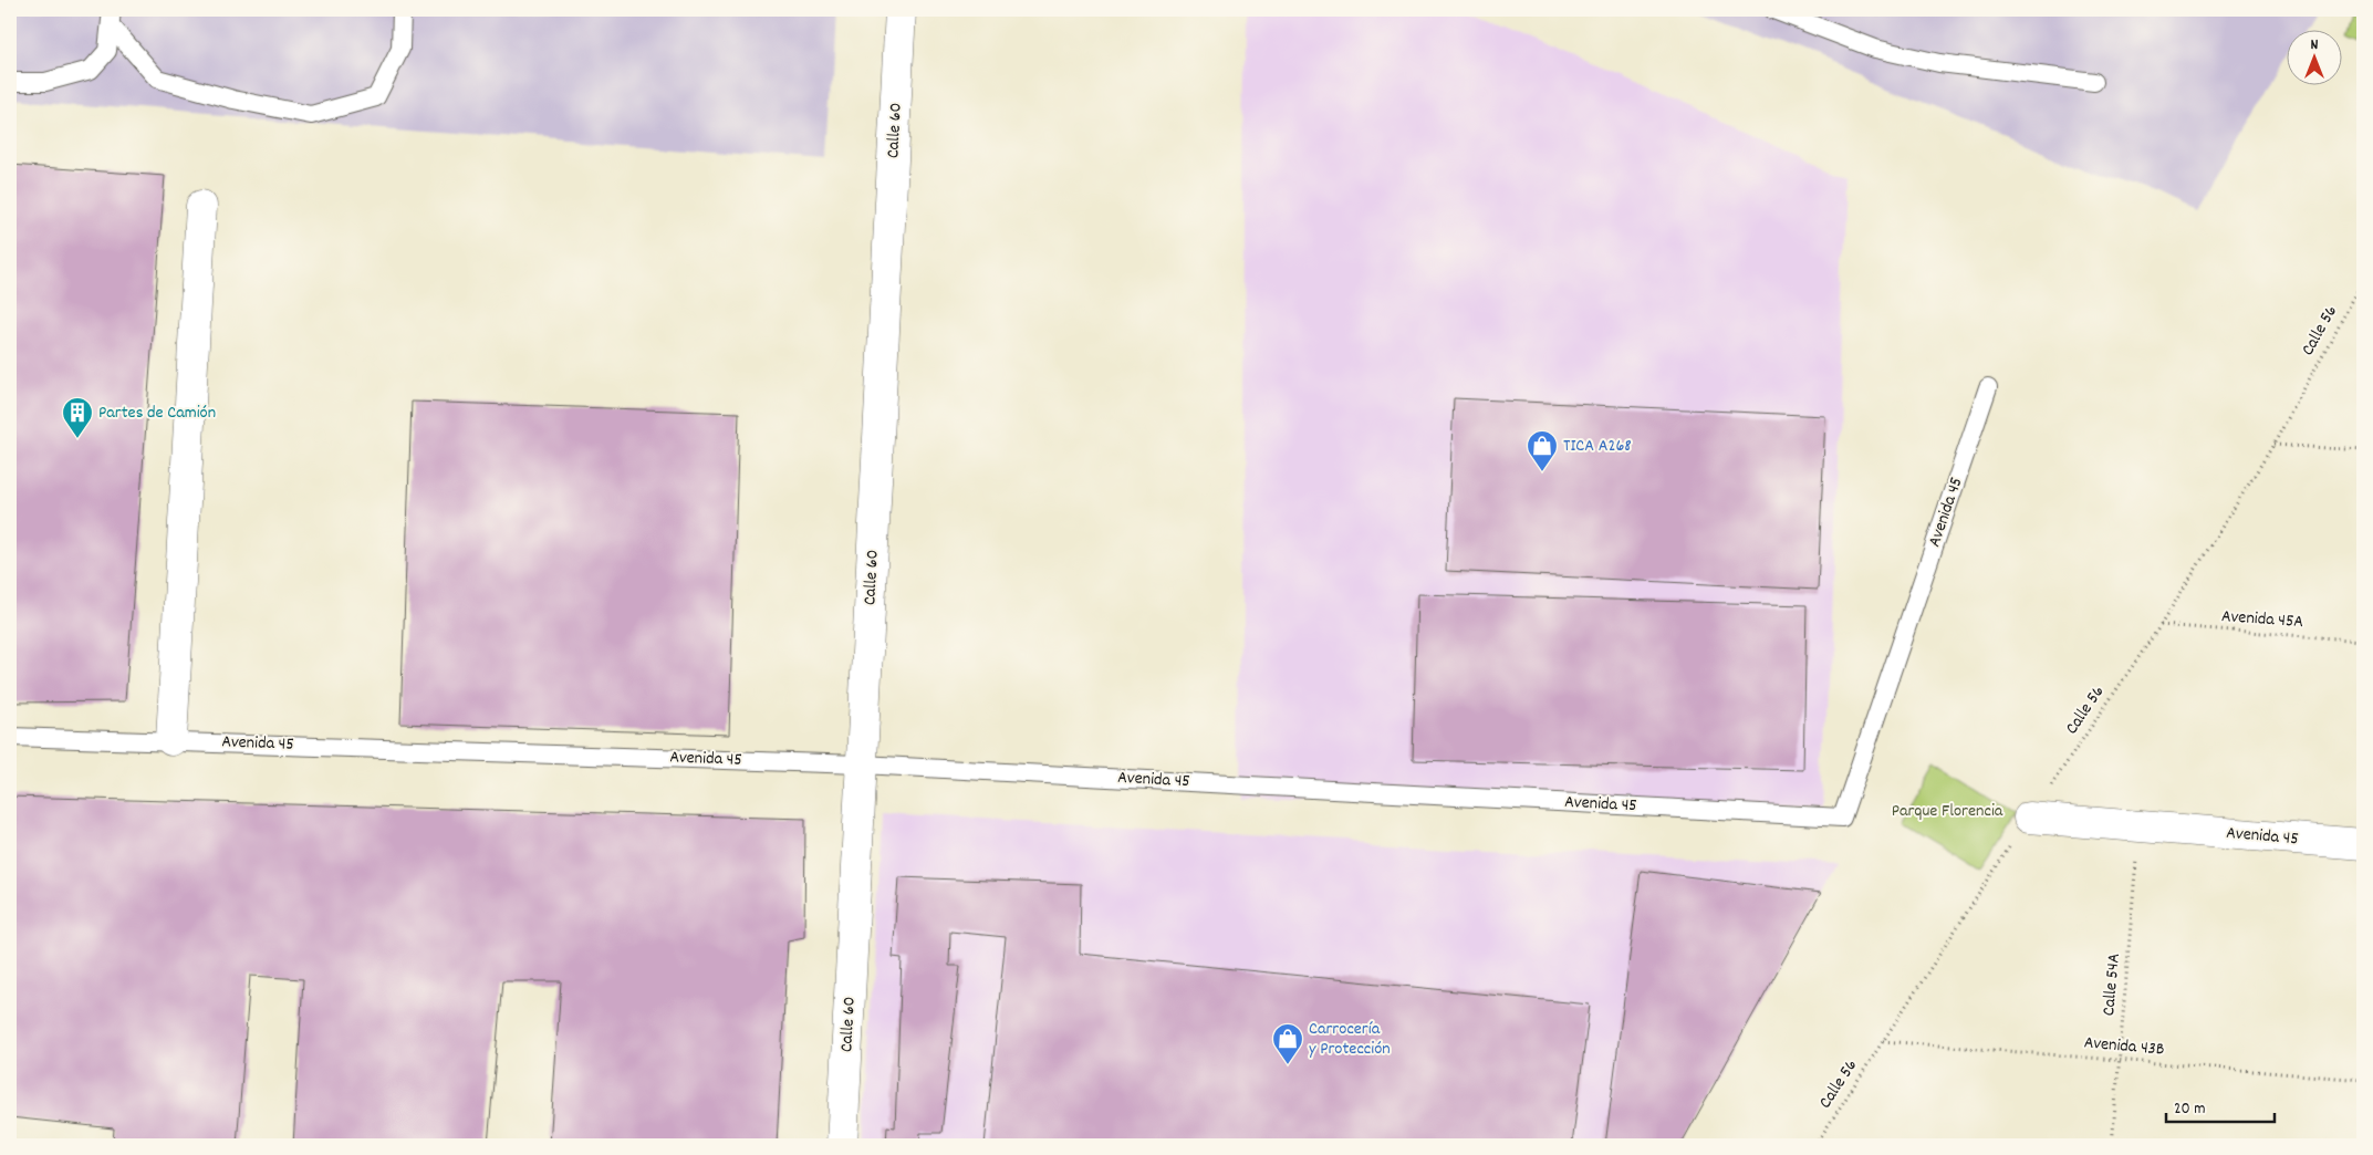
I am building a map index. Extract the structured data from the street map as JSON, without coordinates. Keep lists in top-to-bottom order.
{
  "streets": {
    "street": ["Calle 60", "Avenida 45"],
    "path": [
      "Calle 56",
      "Avenida 45A",
      "Calle 54A",
      "Avenida 43B"
    ]
  },
  "crossings": [
    ["Calle 60", "Avenida 45"],
    ["Calle 56", "Avenida 45"],
    ["Calle 56", "Avenida 45A"],
    ["Calle 56", "Avenida 43B"],
    ["Avenida 45", "Calle 54A"],
    ["Calle 54A", "Avenida 43B"]
  ],
  "parks": ["Parque Florencia"],
  "places": {
    "building": ["Partes de Camión"],
    "shop": ["TICA A268", "Carrocería y Protección"]
  },
  "scale_bar": "20 m",
  "north": "top"
}
